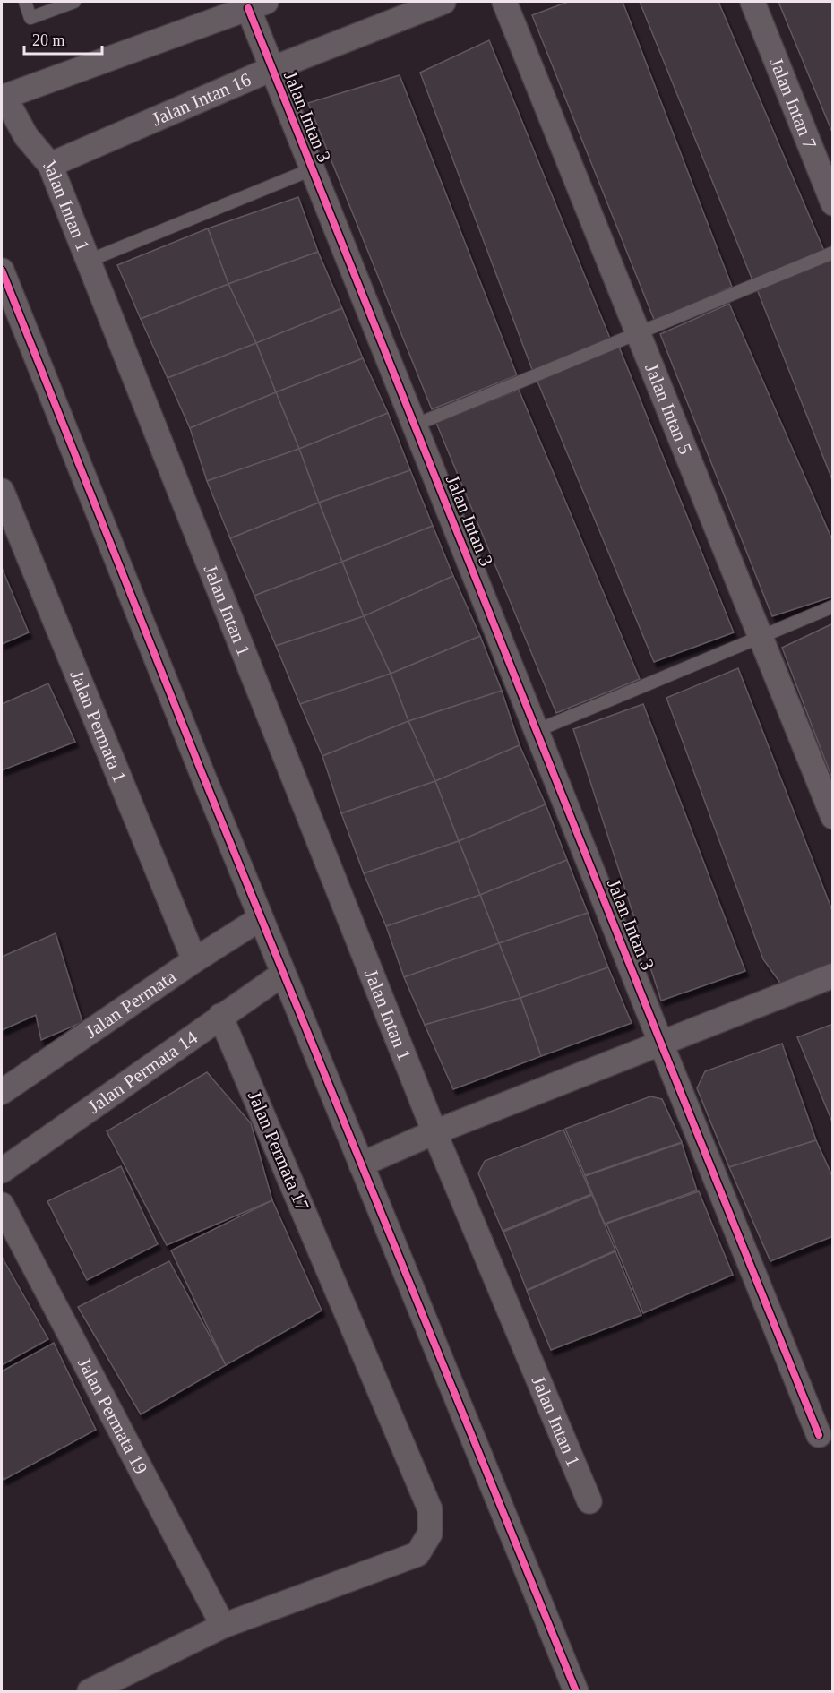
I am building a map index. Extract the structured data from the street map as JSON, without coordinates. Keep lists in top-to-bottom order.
{
  "streets": {
    "street": [
      "Jalan Intan 16",
      "Jalan Intan 7",
      "Jalan Intan 3",
      "Jalan Intan 1",
      "Jalan Intan 5",
      "Jalan Permata 1",
      "Jalan Permata",
      "Jalan Permata 14",
      "Jalan Permata 17",
      "Jalan Permata 19"
    ]
  },
  "crossings": [
    ["Jalan Intan 16", "Jalan Intan 3"],
    ["Jalan Intan 16", "Jalan Intan 1"],
    ["Jalan Permata 1", "Jalan Permata"],
    ["Jalan Permata 14", "Jalan Permata 17"],
    ["Jalan Permata 17", "Jalan Permata 19"]
  ],
  "scale_bar": "20 m"
}
